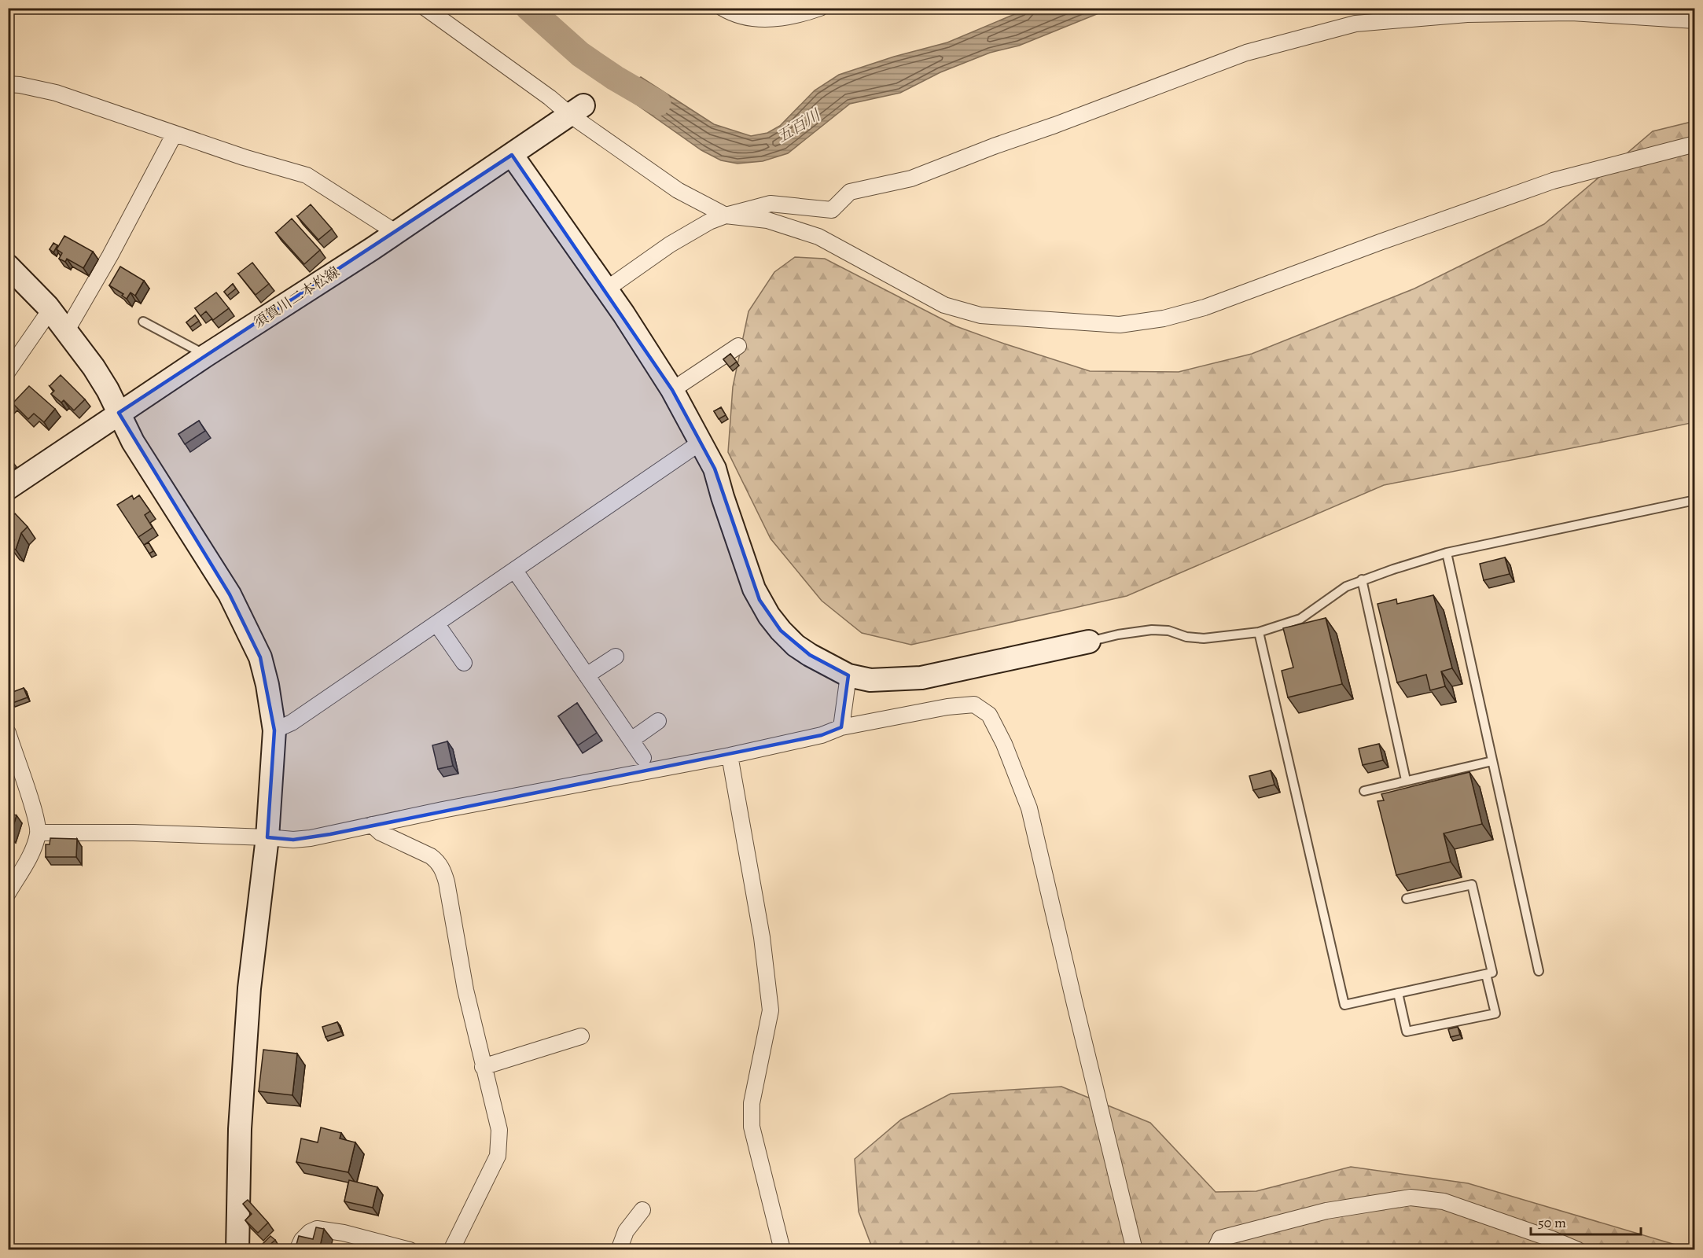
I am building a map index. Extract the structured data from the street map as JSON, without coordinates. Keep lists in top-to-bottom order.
{
  "streets": {
    "street": ["須賀川二本松線"]
  },
  "water": ["五百川"],
  "scale_bar": "50 m"
}
